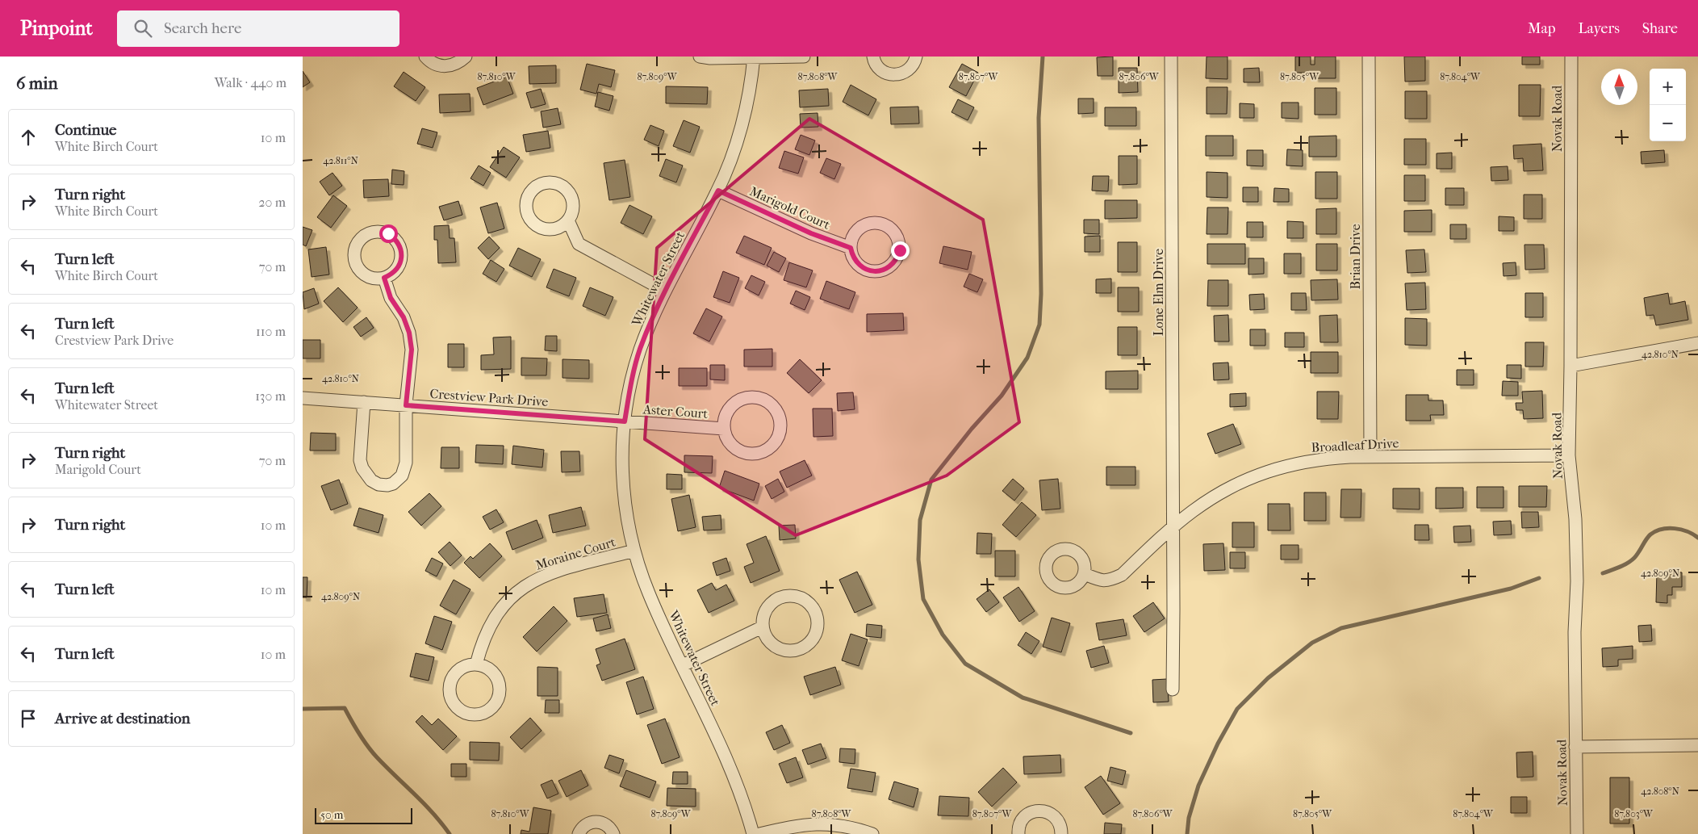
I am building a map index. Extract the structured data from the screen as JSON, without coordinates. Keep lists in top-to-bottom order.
{
  "streets": {
    "street": [
      "Novak Road",
      "Marigold Court",
      "Brian Drive",
      "Whitewater Street",
      "Lone Elm Drive",
      "Crestview Park Drive",
      "Aster Court",
      "Broadleaf Drive",
      "Moraine Court"
    ]
  },
  "crossings": [
    ["Novak Road", "Broadleaf Drive"],
    ["Marigold Court", "Whitewater Street"],
    ["Brian Drive", "Broadleaf Drive"],
    ["Whitewater Street", "Crestview Park Drive"],
    ["Whitewater Street", "Aster Court"],
    ["Whitewater Street", "Moraine Court"],
    ["Lone Elm Drive", "Broadleaf Drive"],
    ["Crestview Park Drive", "Aster Court"]
  ],
  "scale_bar": "50 m",
  "north": "top",
  "page": {
    "header": "Pinpoint",
    "search": "Search here",
    "nav": ["Map", "Layers", "Share"],
    "heading": ["6 min", "Walk · 440 m"],
    "map_buttons": ["+", "−"],
    "list": [
      ["Continue", "White Birch Court", "10 m"],
      ["Turn right", "White Birch Court", "20 m"],
      ["Turn left", "White Birch Court", "70 m"],
      ["Turn left", "Crestview Park Drive", "110 m"],
      ["Turn left", "Whitewater Street", "130 m"],
      ["Turn right", "Marigold Court", "70 m"],
      ["Turn right", "10 m"],
      ["Turn left", "10 m"],
      ["Turn left", "10 m"],
      "Arrive at destination"
    ],
    "scale": "50 m"
  },
  "coordinates": [
    "87.810°W",
    "87.809°W",
    "87.808°W",
    "87.807°W",
    "87.806°W",
    "87.805°W",
    "87.804°W",
    "42.811°N",
    "42.810°N",
    "42.809°N",
    "42.808°N",
    "87.803°W"
  ]
}
